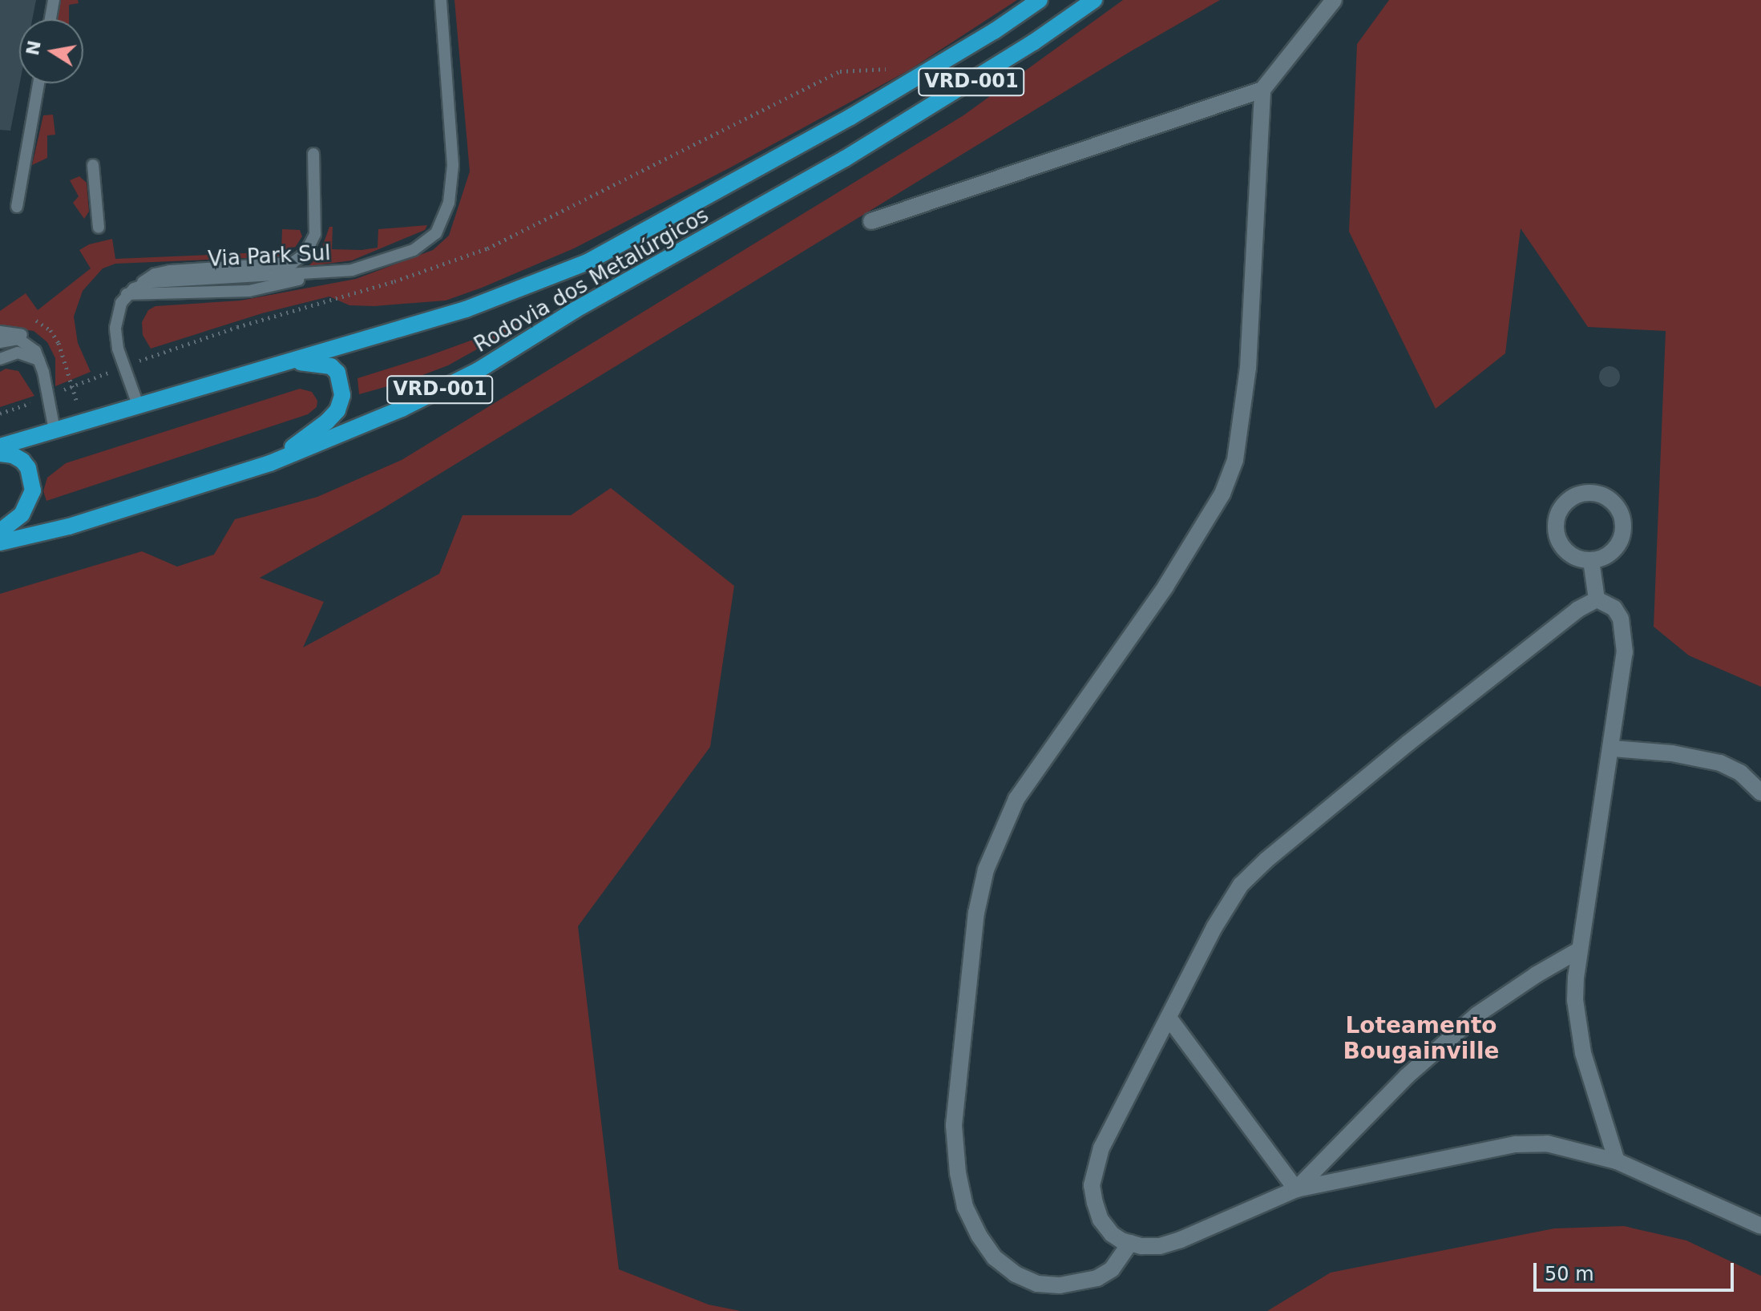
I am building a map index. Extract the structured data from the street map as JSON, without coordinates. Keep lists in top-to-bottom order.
{
  "streets": {
    "main road": ["VRD-001", "Rodovia dos Metalúrgicos"],
    "lane": ["Via Park Sul"]
  },
  "crossings": [
    ["VRD-001", "Rodovia dos Metalúrgicos"]
  ],
  "districts": ["Loteamento Bougainville"],
  "scale_bar": "50 m",
  "north": "left"
}
